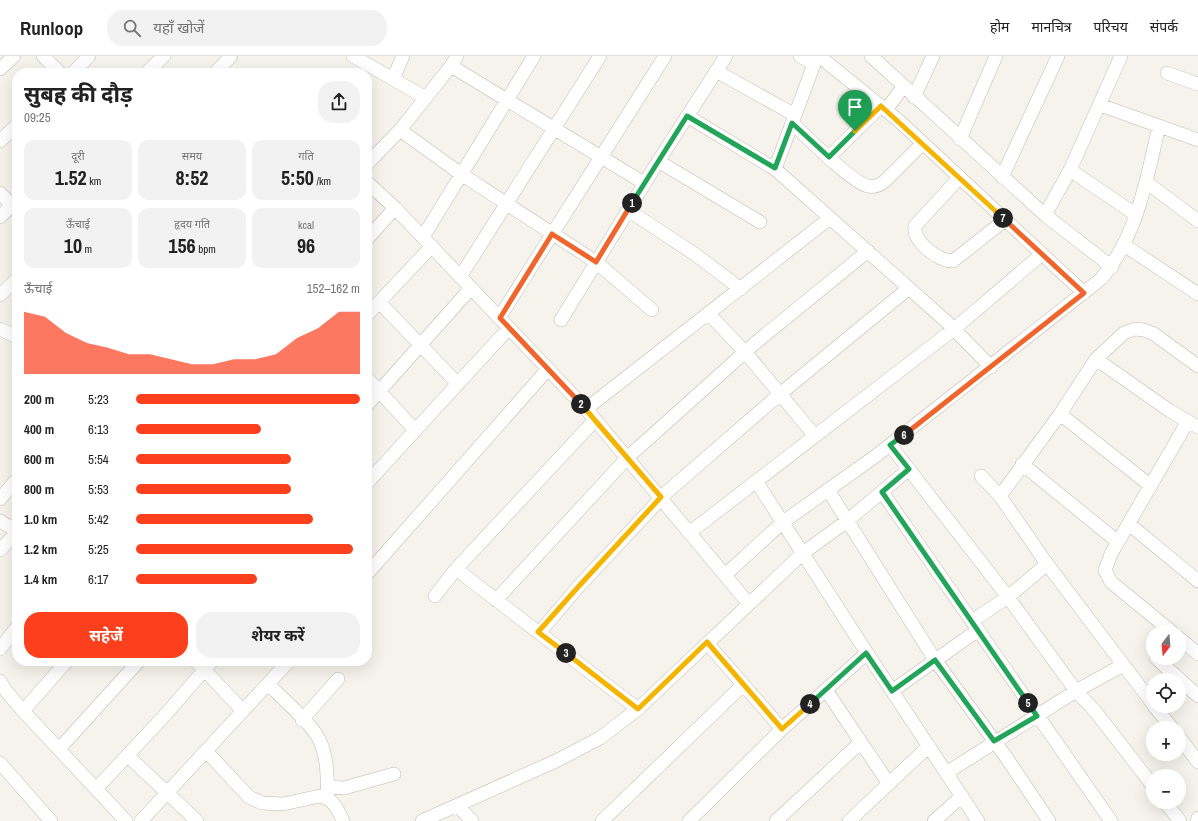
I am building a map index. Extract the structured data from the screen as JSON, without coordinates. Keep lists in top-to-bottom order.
{
  "north": "bottom",
  "page": {
    "header": "Runloop",
    "search": "यहाँ खोजें",
    "nav": [
      "होम",
      "मानचित्र",
      "परिचय",
      "संपर्क"
    ],
    "heading": ["सुबह की दौड़", "09:25"],
    "stats": [
      ["दूरी", "1.52 km"],
      ["समय", "8:52"],
      ["गति", "5:50 /km"],
      ["ऊँचाई", "10 m"],
      ["हृदय गति", "156 bpm"],
      ["kcal", "96"]
    ],
    "pins": [
      "1",
      "7",
      "2",
      "6",
      "3",
      "5",
      "4"
    ],
    "chart": ["ऊँचाई", "152–162 m"],
    "list": [
      {
        "name": "200 m",
        "note": "5:23"
      },
      {
        "name": "400 m",
        "note": "6:13"
      },
      {
        "name": "600 m",
        "note": "5:54"
      },
      {
        "name": "800 m",
        "note": "5:53"
      },
      {
        "name": "1.0 km",
        "note": "5:42"
      },
      {
        "name": "1.2 km",
        "note": "5:25"
      },
      {
        "name": "1.4 km",
        "note": "6:17"
      }
    ],
    "buttons": ["सहेजें", "शेयर करें"],
    "map_buttons": ["+", "−"]
  }
}
